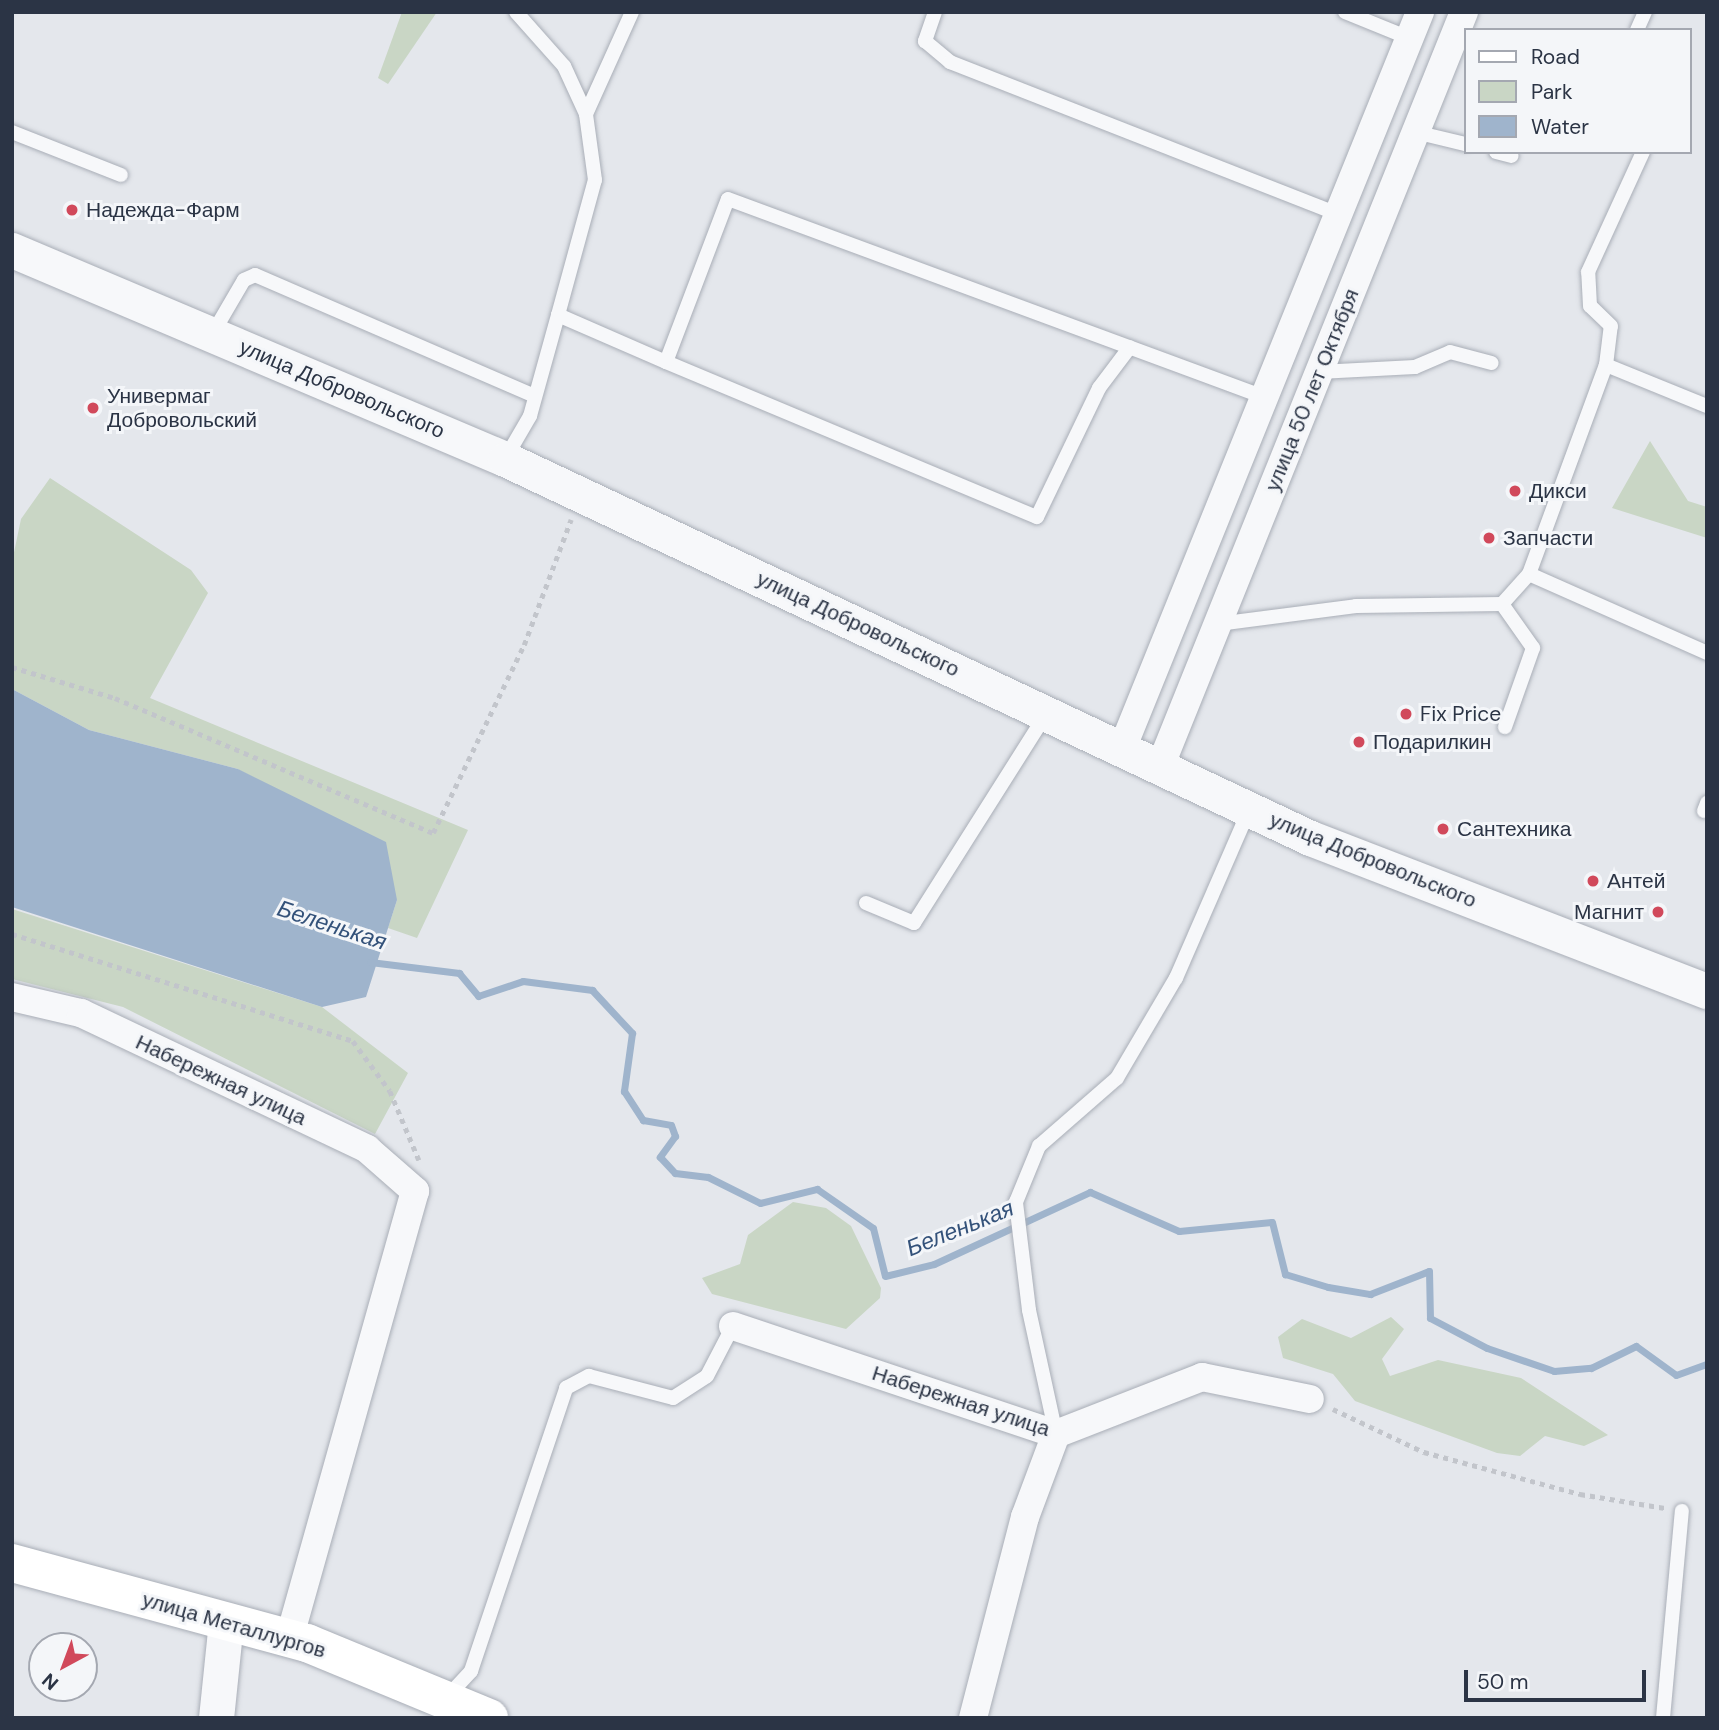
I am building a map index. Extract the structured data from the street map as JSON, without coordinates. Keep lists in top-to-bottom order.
{
  "streets": {
    "main road": ["улица Металлургов"],
    "street": ["улица Добровольского", "улица 50 лет Октября", "Набережная улица"]
  },
  "crossings": [
    ["улица Добровольского", "улица 50 лет Октября"]
  ],
  "water": ["Беленькая"],
  "places": [
    "Надежда-Фарм",
    "Универмаг Добровольский",
    "Дикси",
    "Запчасти",
    "Fix Price",
    "Подарилкин",
    "Сантехника",
    "Антей",
    "Магнит"
  ],
  "legend": ["Road", "Park", "Water"],
  "scale_bar": "50 m",
  "north": "bottom left"
}
